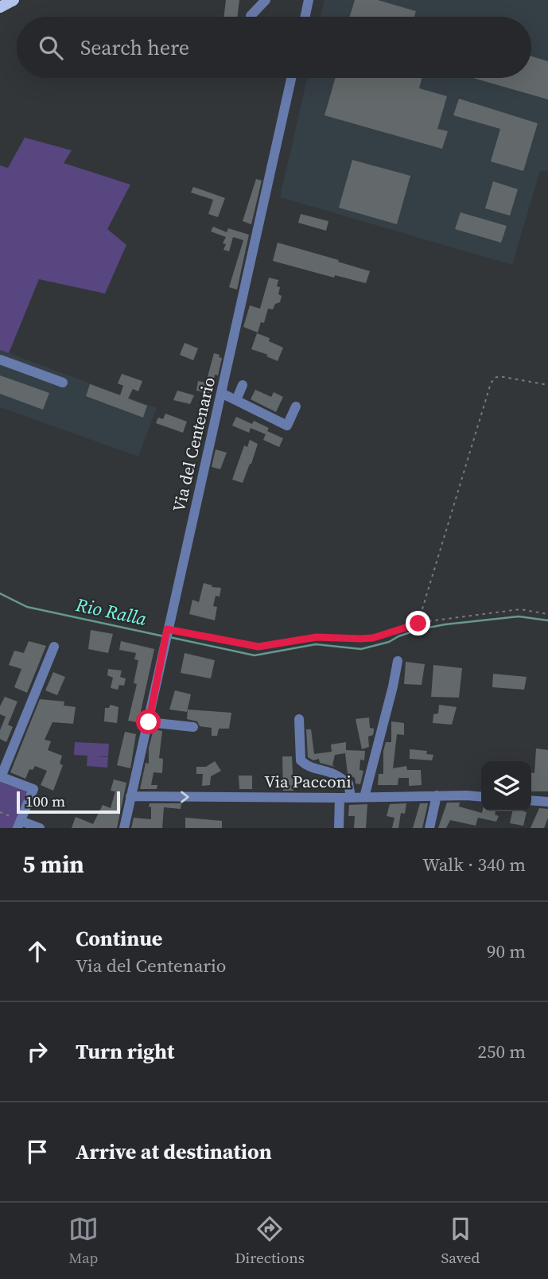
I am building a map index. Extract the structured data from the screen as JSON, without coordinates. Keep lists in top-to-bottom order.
{
  "streets": {
    "street": ["Via del Centenario", "Via Pacconi"]
  },
  "crossings": [
    ["Via del Centenario", "Via Pacconi"]
  ],
  "one_way": ["Via Pacconi"],
  "water": ["Rio Ralla"],
  "scale_bar": "100 m",
  "page": {
    "search": "Search here",
    "scale": "100 m",
    "heading": ["5 min", "Walk · 340 m"],
    "list": [
      ["Continue", "Via del Centenario", "90 m"],
      ["Turn right", "250 m"],
      "Arrive at destination"
    ],
    "nav": ["Map", "Directions", "Saved"]
  }
}
